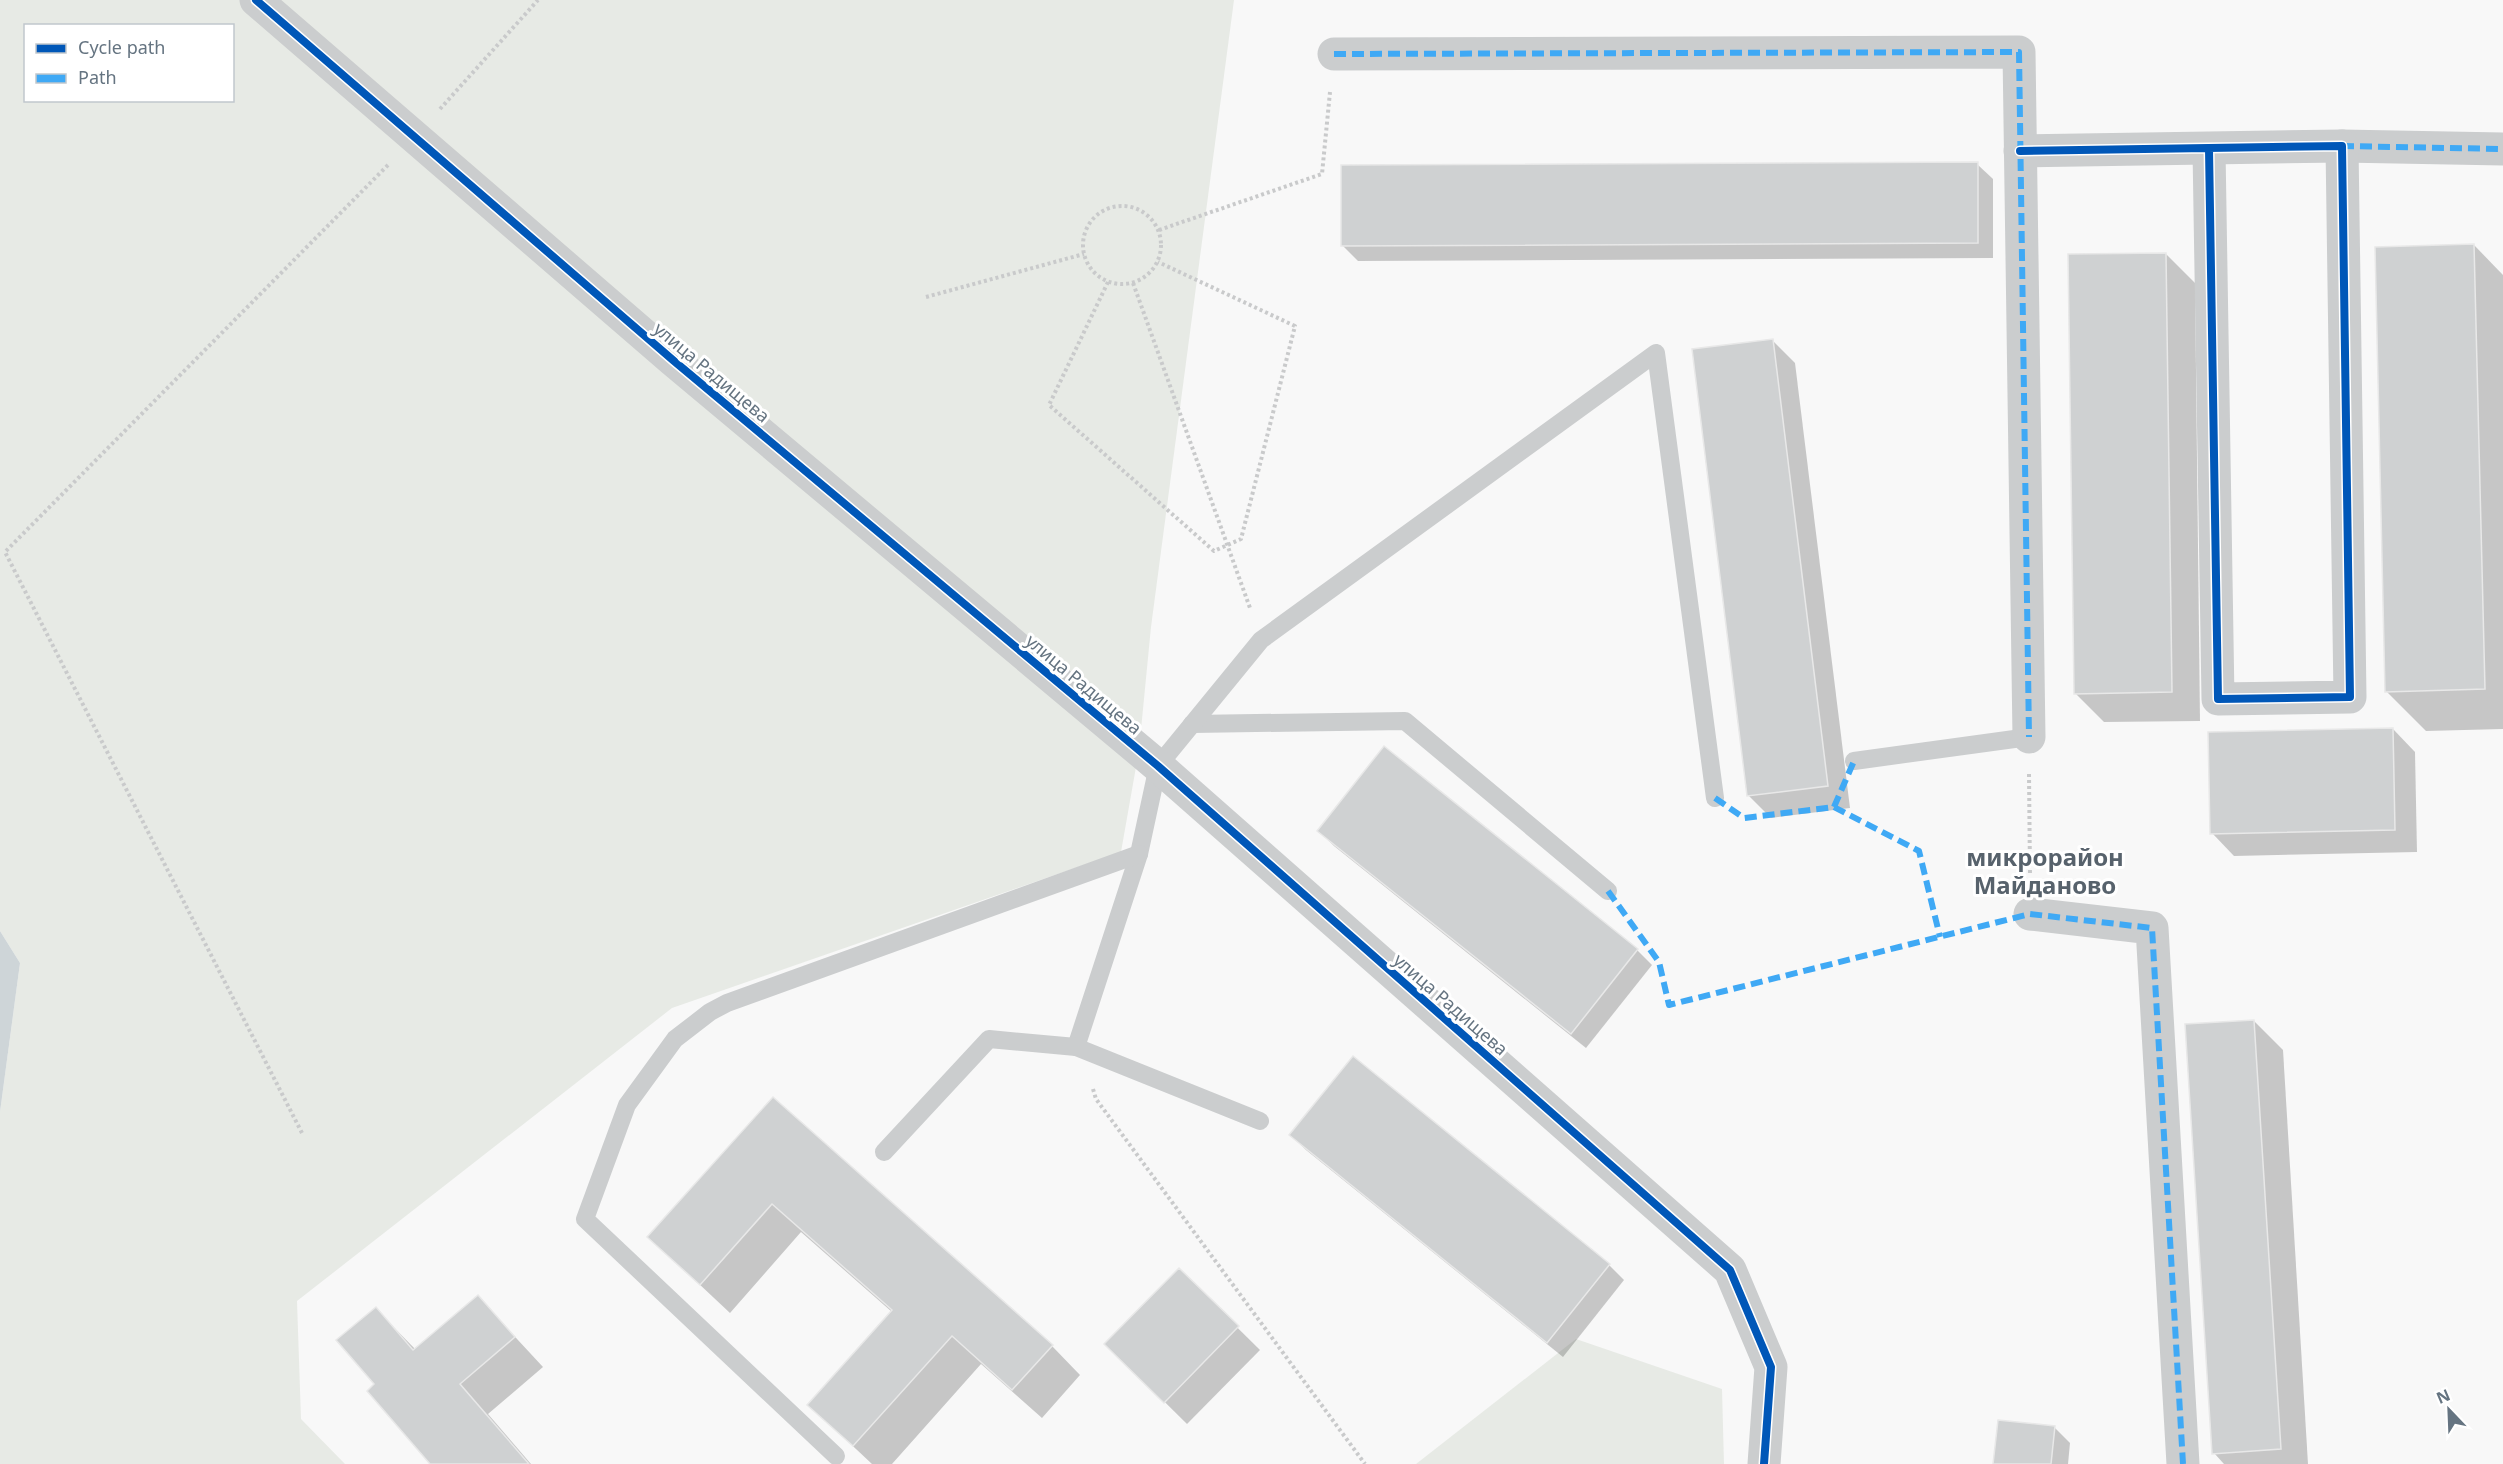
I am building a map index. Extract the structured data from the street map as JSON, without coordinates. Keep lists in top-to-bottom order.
{
  "streets": {
    "street": ["улица Радищева"]
  },
  "districts": ["микрорайон Майданово"],
  "legend": ["Cycle path", "Path"],
  "north": "top left"
}
